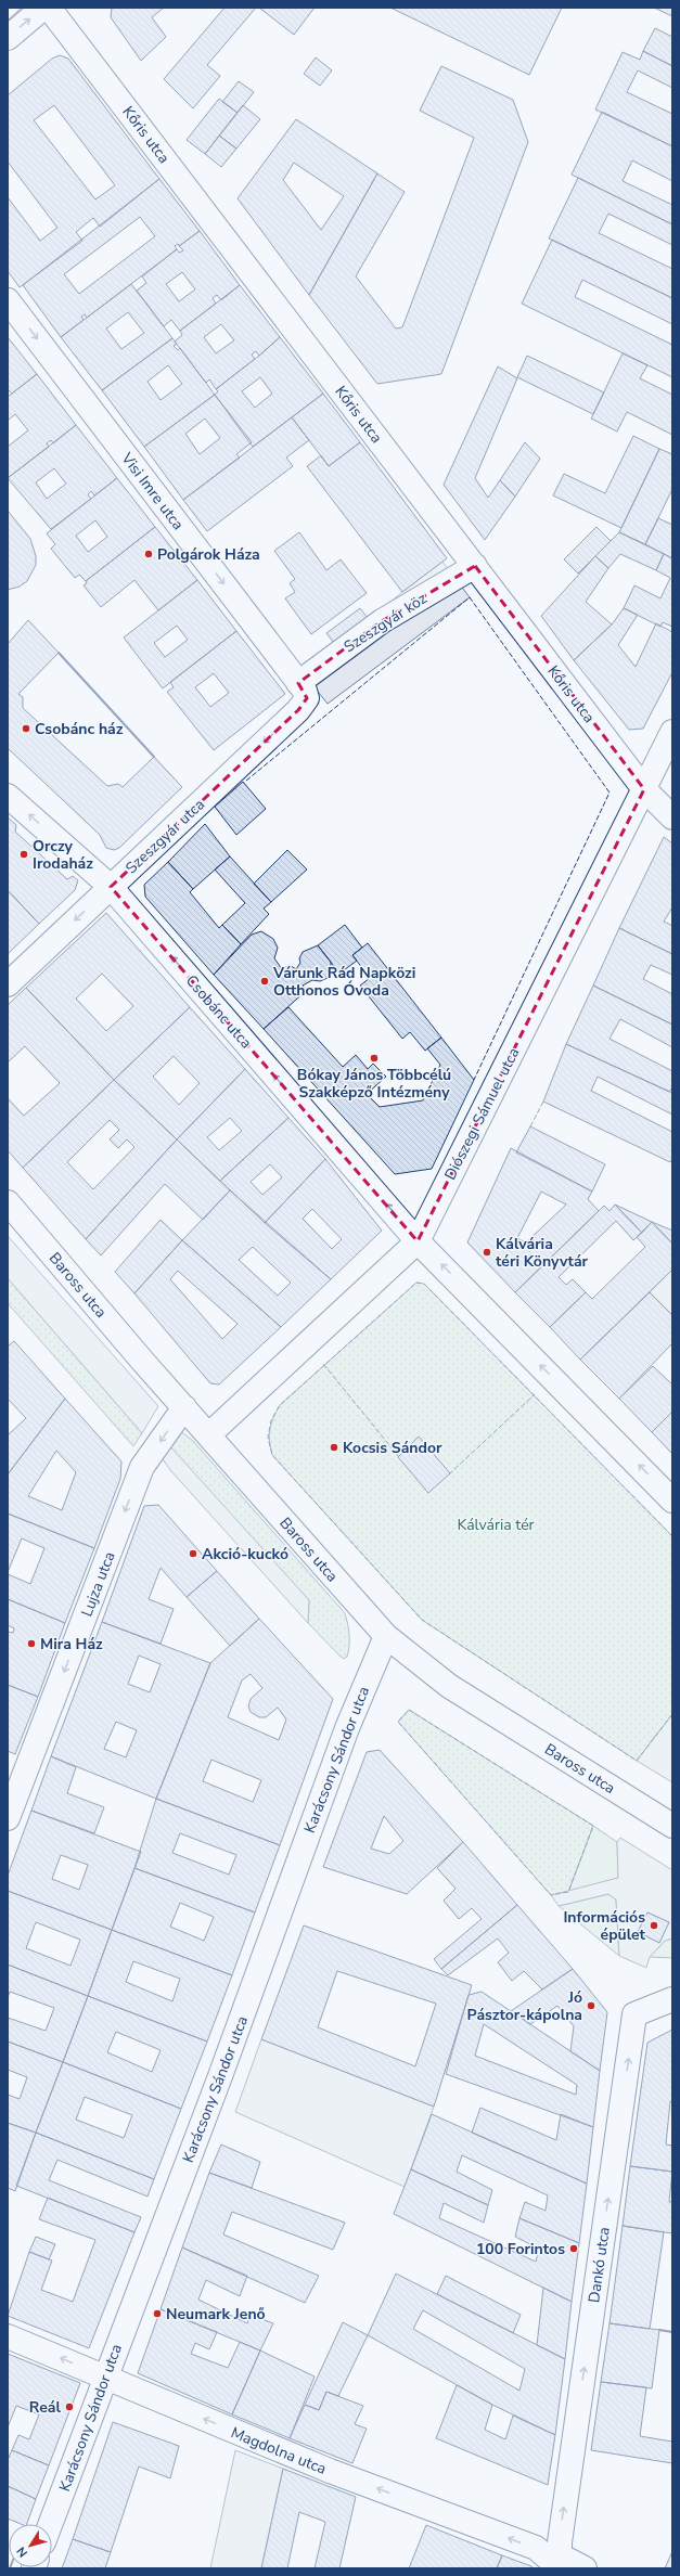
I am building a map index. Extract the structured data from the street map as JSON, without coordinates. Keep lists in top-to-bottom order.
{
  "streets": {
    "street": [
      "Kőris utca",
      "Visi Imre utca",
      "Szeszgyár köz",
      "Szeszgyár utca",
      "Csobánc utca",
      "Diószegi Sámuel utca",
      "Baross utca",
      "Lujza utca",
      "Karácsony Sándor utca",
      "Dankó utca",
      "Magdolna utca"
    ]
  },
  "crossings": [
    ["Kőris utca", "Szeszgyár köz"],
    ["Kőris utca", "Diószegi Sámuel utca"],
    ["Visi Imre utca", "Szeszgyár köz"],
    ["Visi Imre utca", "Szeszgyár utca"],
    ["Szeszgyár köz", "Szeszgyár utca"],
    ["Szeszgyár utca", "Csobánc utca"],
    ["Csobánc utca", "Diószegi Sámuel utca"],
    ["Diószegi Sámuel utca", "Baross utca"],
    ["Baross utca", "Lujza utca"],
    ["Baross utca", "Karácsony Sándor utca"],
    ["Karácsony Sándor utca", "Magdolna utca"],
    ["Dankó utca", "Magdolna utca"]
  ],
  "one_way": [
    "Visi Imre utca",
    "Szeszgyár utca",
    "Csobánc utca",
    "Lujza utca",
    "Dankó utca",
    "Magdolna utca"
  ],
  "parks": ["Kálvária tér"],
  "places": [
    "Polgárok Háza",
    "Csobánc ház",
    "Orczy Irodaház",
    "Várunk Rád Napközi Otthonos Óvoda",
    "Bókay János Többcélú Szakképző Intézmény",
    "Kálvária téri Könyvtár",
    "Kocsis Sándor",
    "Akció-kuckó",
    "Mira Ház",
    "Információs épület",
    "Jó Pásztor-kápolna",
    "100 Forintos",
    "Neumark Jenő",
    "Reál"
  ],
  "north": "bottom left"
}
